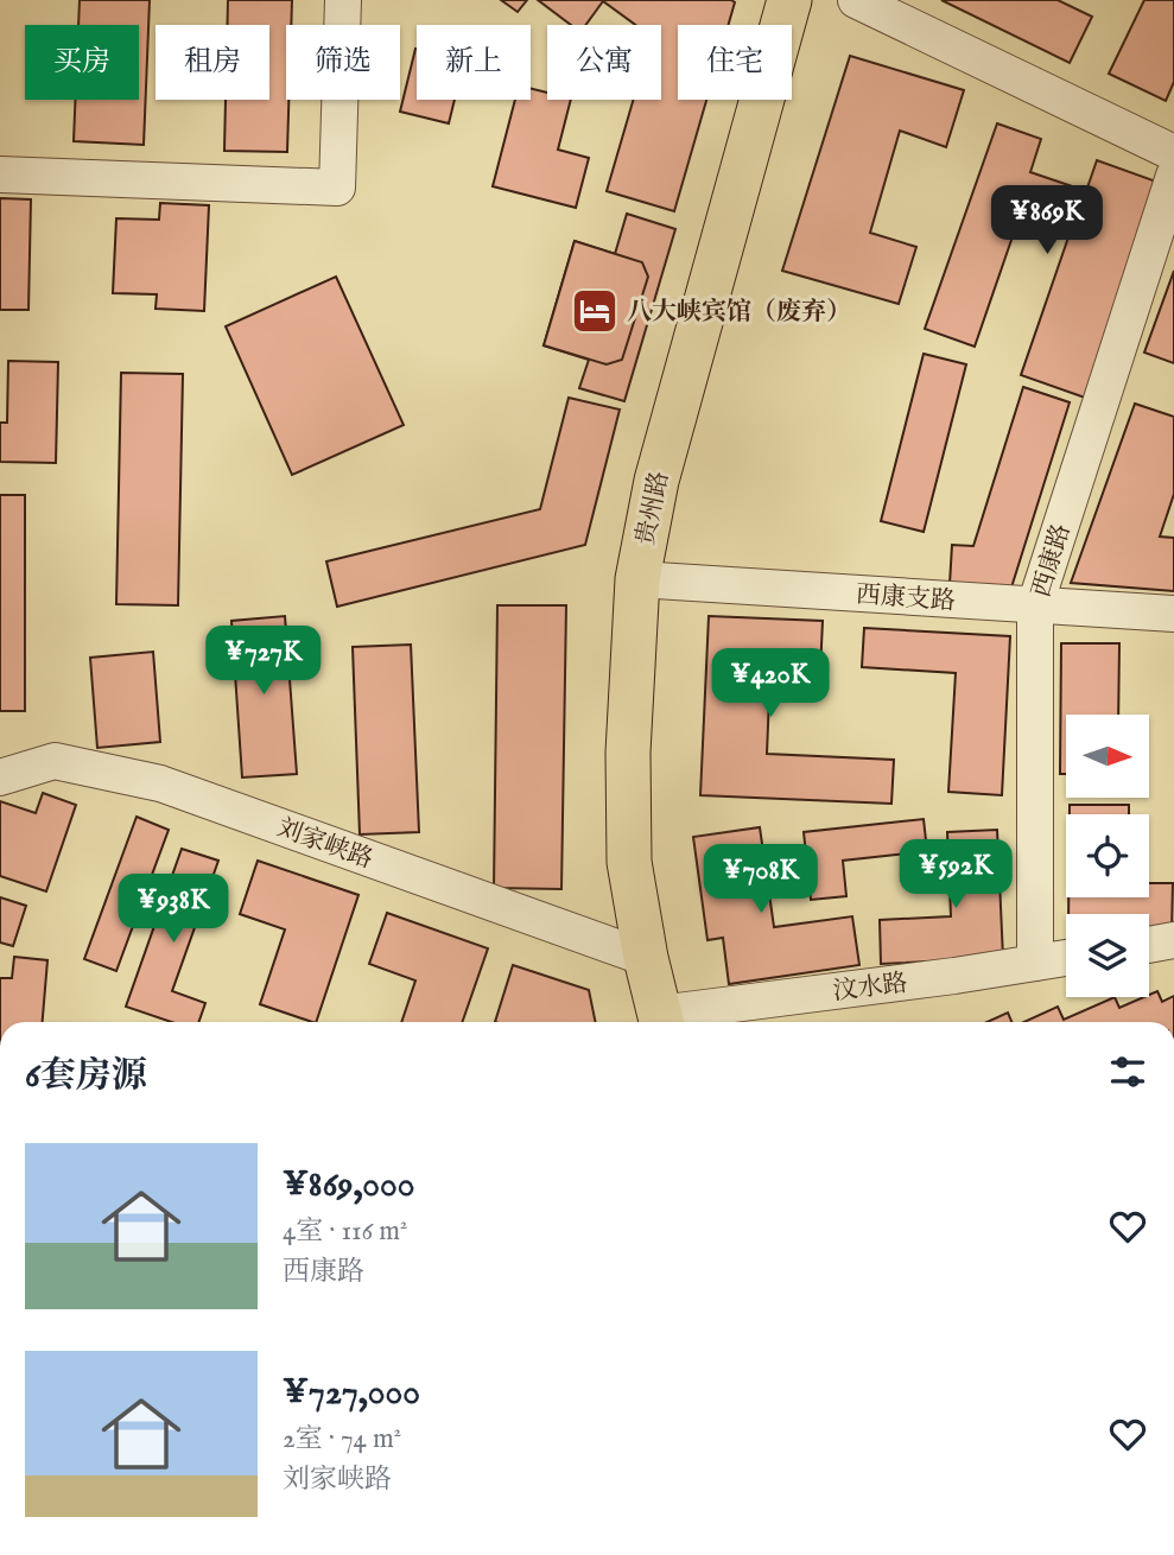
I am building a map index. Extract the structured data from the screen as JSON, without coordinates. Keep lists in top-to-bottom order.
{
  "streets": {
    "main road": ["贵州路"],
    "street": [
      "西康路",
      "西康支路",
      "刘家峡路",
      "汶水路"
    ]
  },
  "crossings": [
    ["贵州路", "西康支路"],
    ["贵州路", "刘家峡路"],
    ["贵州路", "汶水路"],
    ["西康路", "西康支路"],
    ["西康路", "汶水路"]
  ],
  "places": {
    "hotel": ["八大峡宾馆（废弃）"]
  },
  "north": "right",
  "page": {
    "chip": [
      "买房",
      "租房",
      "筛选",
      "新上",
      "公寓",
      "住宅"
    ],
    "price": [
      "¥869K",
      "¥727K",
      "¥420K",
      "¥592K",
      "¥708K",
      "¥938K"
    ],
    "heading": "6套房源",
    "list": [
      {
        "name": "¥869,000",
        "note": "4室 · 116 m² · 西康路"
      },
      {
        "name": "¥727,000",
        "note": "2室 · 74 m² · 刘家峡路"
      }
    ]
  }
}
